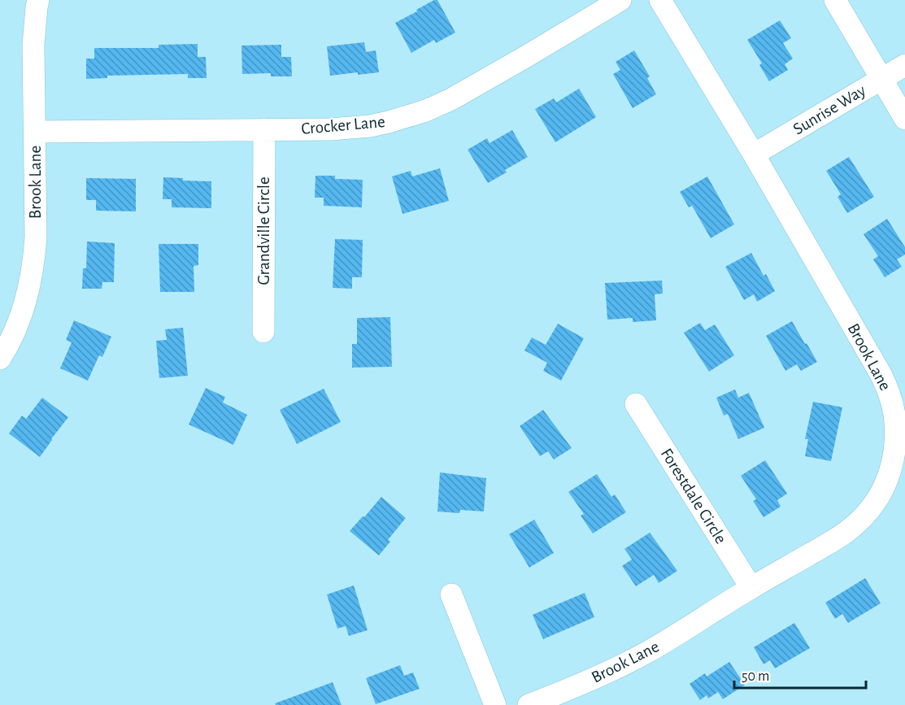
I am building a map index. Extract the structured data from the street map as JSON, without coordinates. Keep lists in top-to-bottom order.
{
  "streets": {
    "street": [
      "Sunrise Way",
      "Crocker Lane",
      "Brook Lane",
      "Grandville Circle",
      "Forestdale Circle"
    ]
  },
  "crossings": [
    ["Sunrise Way", "Brook Lane"],
    ["Crocker Lane", "Brook Lane"],
    ["Crocker Lane", "Grandville Circle"],
    ["Brook Lane", "Forestdale Circle"]
  ],
  "scale_bar": "50 m"
}
